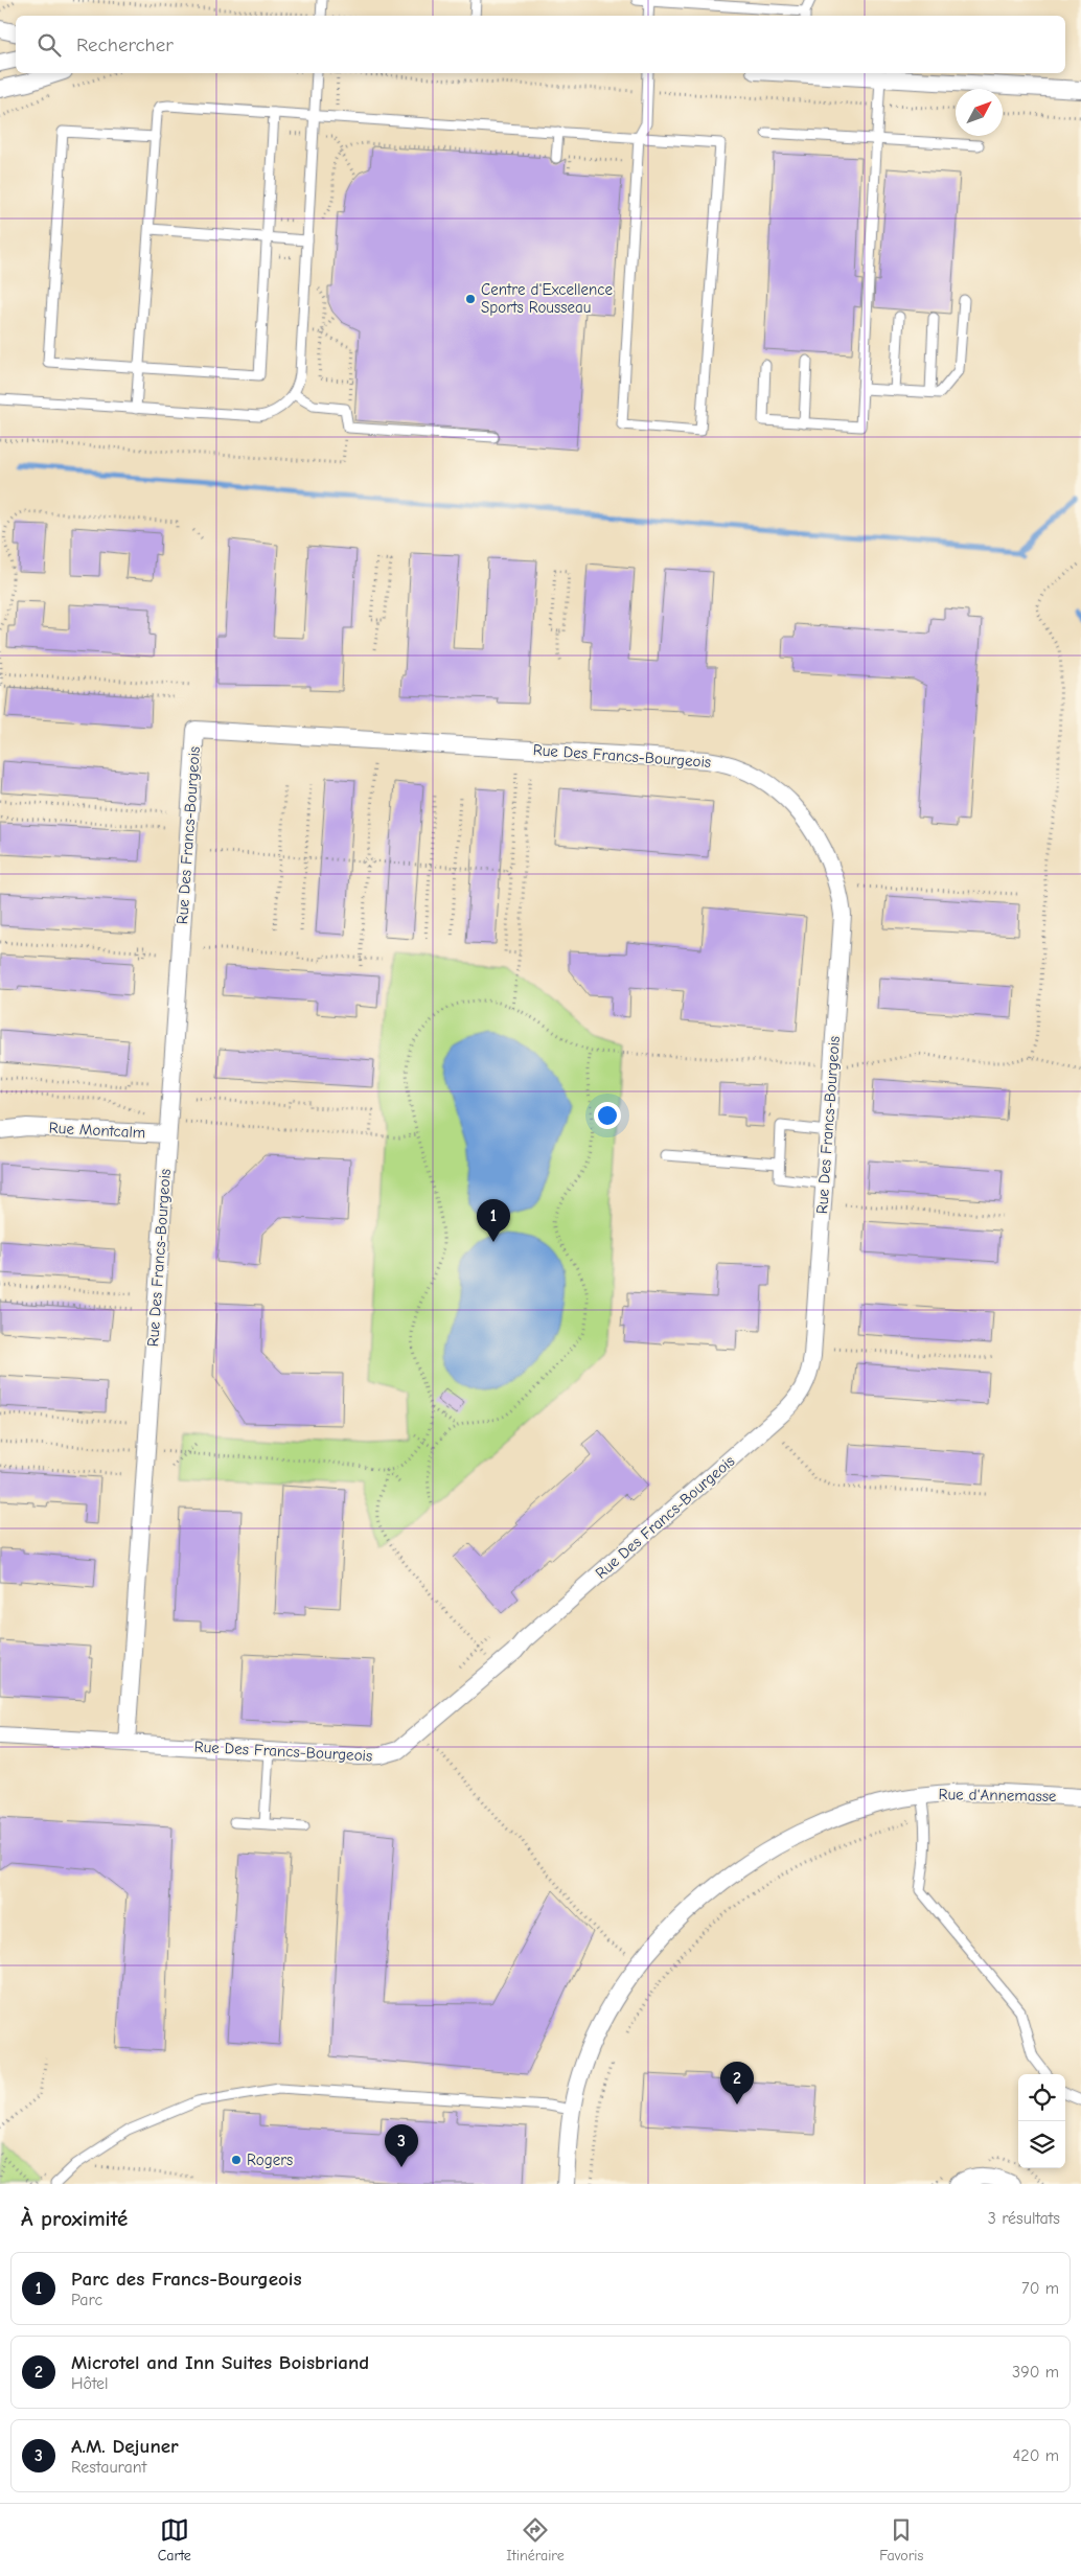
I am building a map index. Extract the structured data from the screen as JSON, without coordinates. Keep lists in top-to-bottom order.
{
  "streets": {
    "street": ["Rue Des Francs-Bourgeois", "Rue Montcalm", "Rue d'Annemasse"]
  },
  "crossings": [
    ["Rue Des Francs-Bourgeois", "Rue Montcalm"]
  ],
  "places": ["Centre d'Excellence Sports Rousseau", "Rogers"],
  "north": "top right",
  "page": {
    "search": "Rechercher",
    "pins": ["1", "2", "3"],
    "heading": ["À proximité", "3 résultats"],
    "list": [
      {
        "mark": "1",
        "name": "Parc des Francs-Bourgeois",
        "note": "Parc",
        "value": "70 m"
      },
      {
        "mark": "2",
        "name": "Microtel and Inn Suites Boisbriand",
        "note": "Hôtel",
        "value": "390 m"
      },
      {
        "mark": "3",
        "name": "A.M. Dejuner",
        "note": "Restaurant",
        "value": "420 m"
      }
    ],
    "nav": ["Carte", "Itinéraire", "Favoris"]
  }
}
